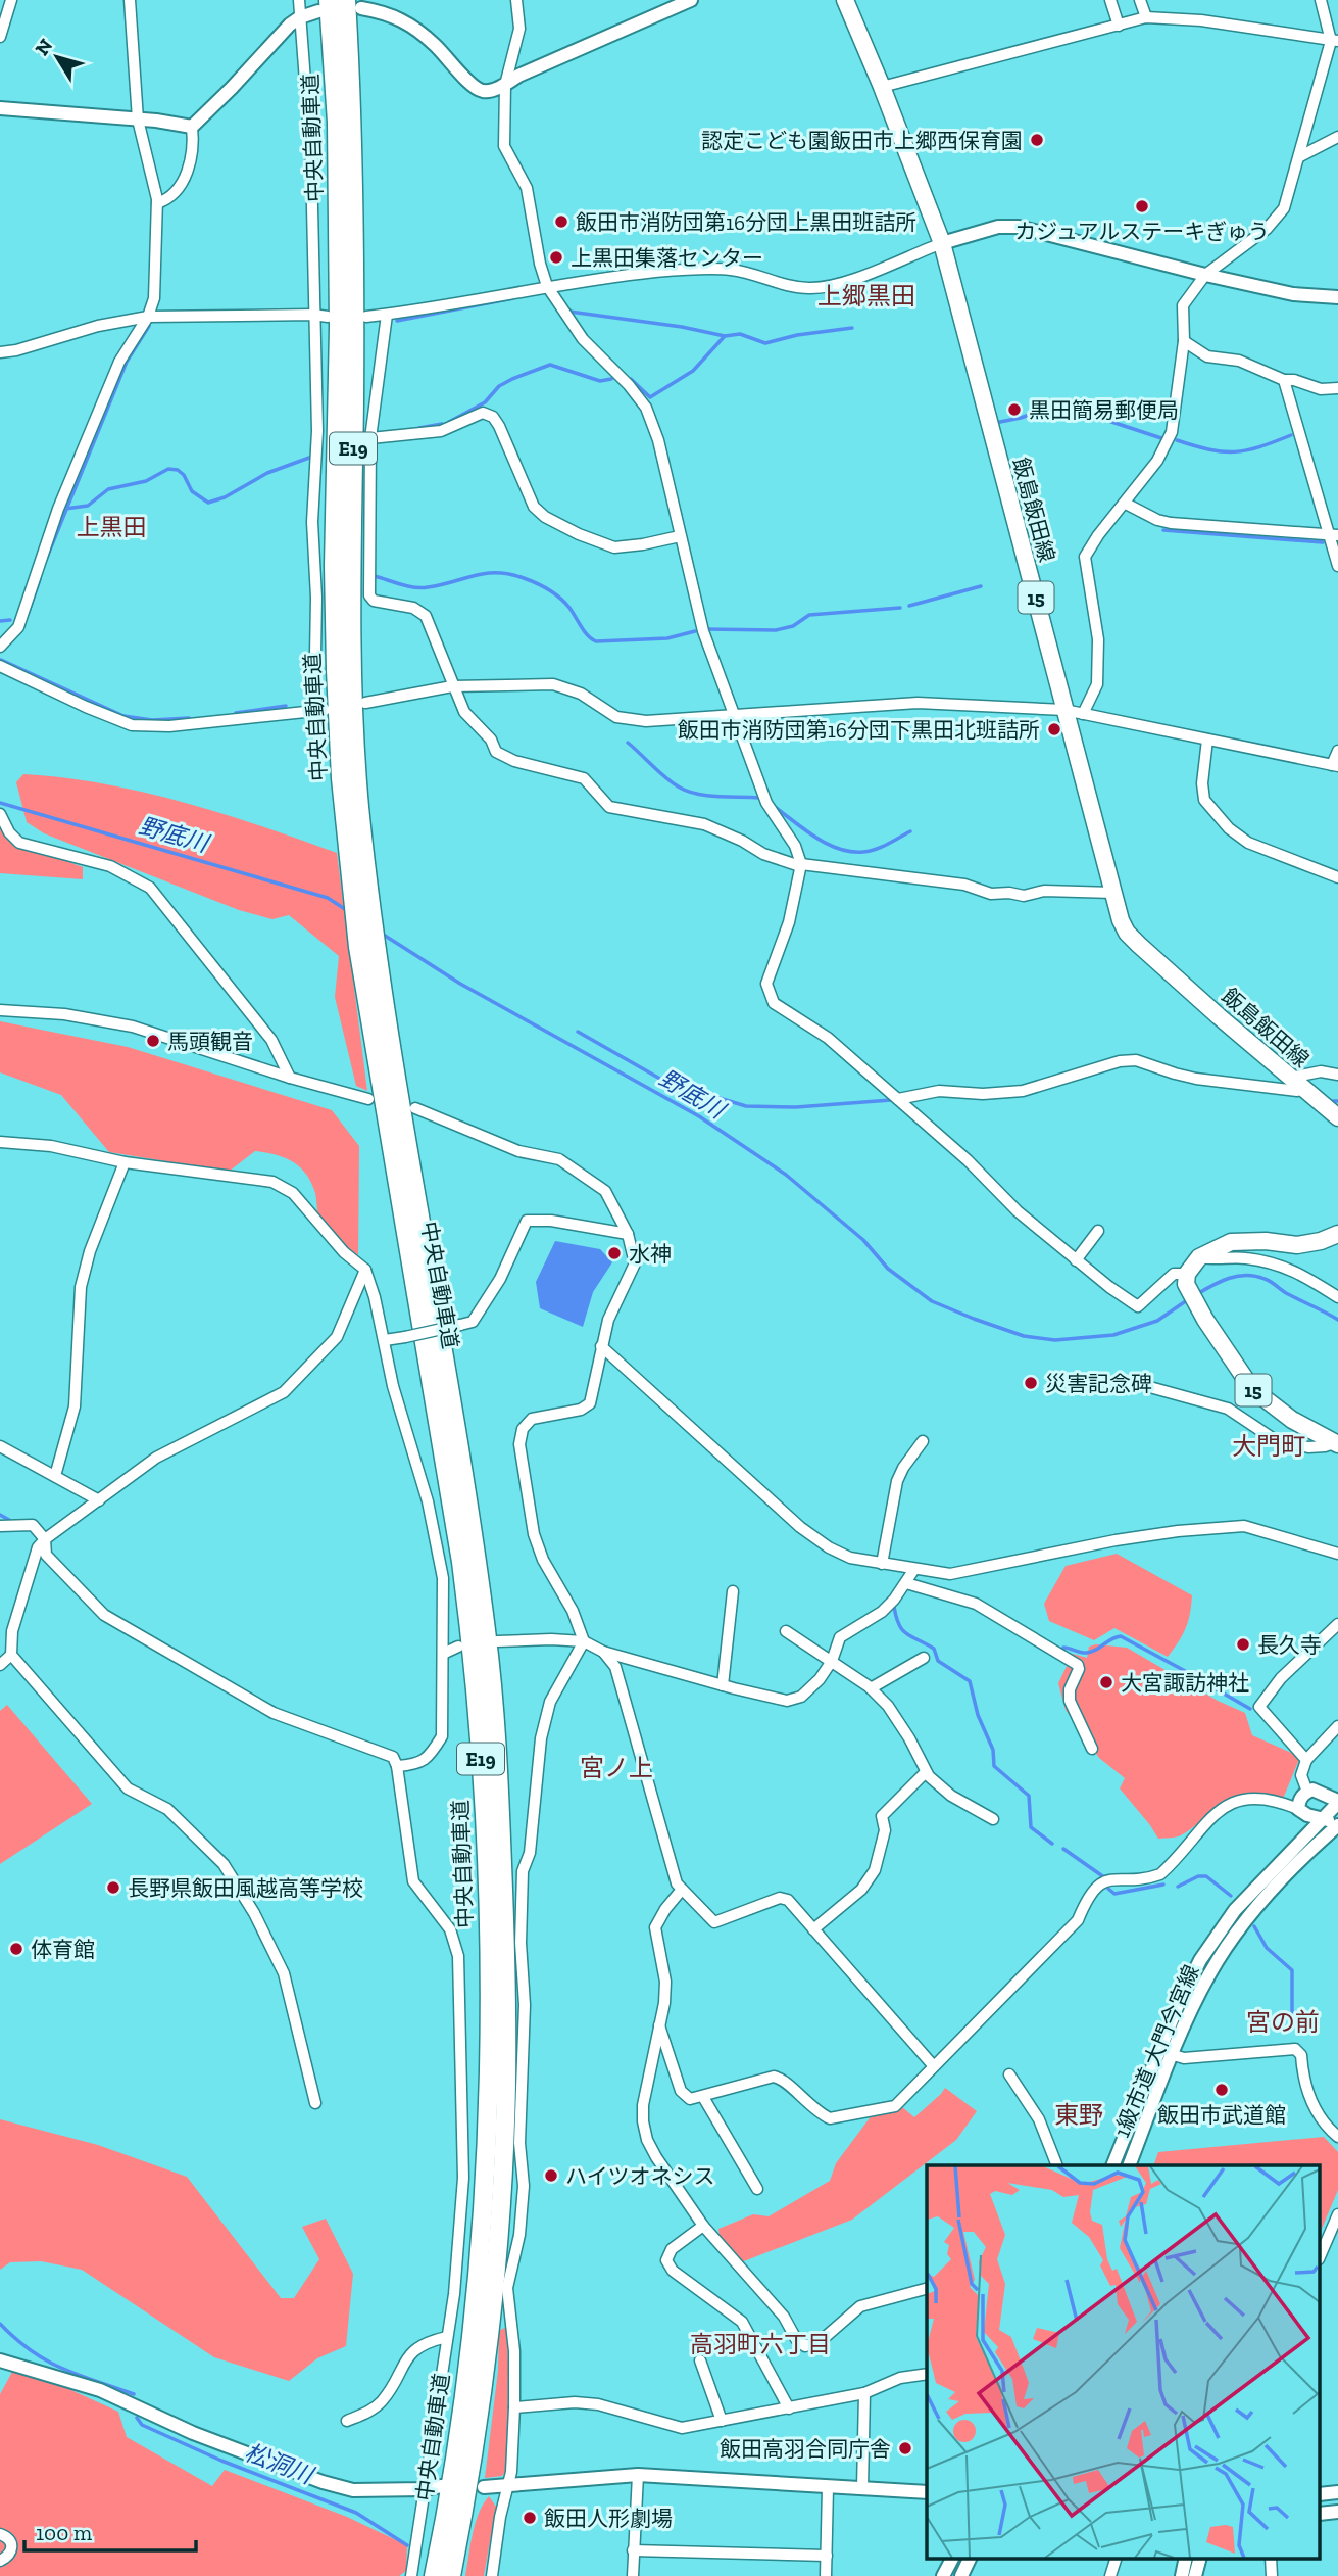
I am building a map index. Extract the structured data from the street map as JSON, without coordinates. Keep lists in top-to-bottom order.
{
  "streets": {
    "highway": ["中央自動車道", "E19"],
    "main road": ["飯島飯田線", "15"],
    "street": ["1級市道 大門今宮線"]
  },
  "districts": [
    "上郷黒田",
    "上黒田",
    "大門町",
    "宮ノ上",
    "宮の前",
    "東野",
    "高羽町六丁目"
  ],
  "water": ["野底川", "松洞川"],
  "places": [
    "認定こども園飯田市上郷西保育園",
    "カジュアルステーキぎゅう",
    "飯田市消防団第16分団上黒田班詰所",
    "上黒田集落センター",
    "黒田簡易郵便局",
    "飯田市消防団第16分団下黒田北班詰所",
    "馬頭観音",
    "水神",
    "災害記念碑",
    "長久寺",
    "大宮諏訪神社",
    "長野県飯田風越高等学校",
    "体育館",
    "飯田市武道館",
    "ハイツオネシス",
    "飯田高羽合同庁舎",
    "飯田人形劇場"
  ],
  "scale_bar": "100 m",
  "north": "top left"
}
